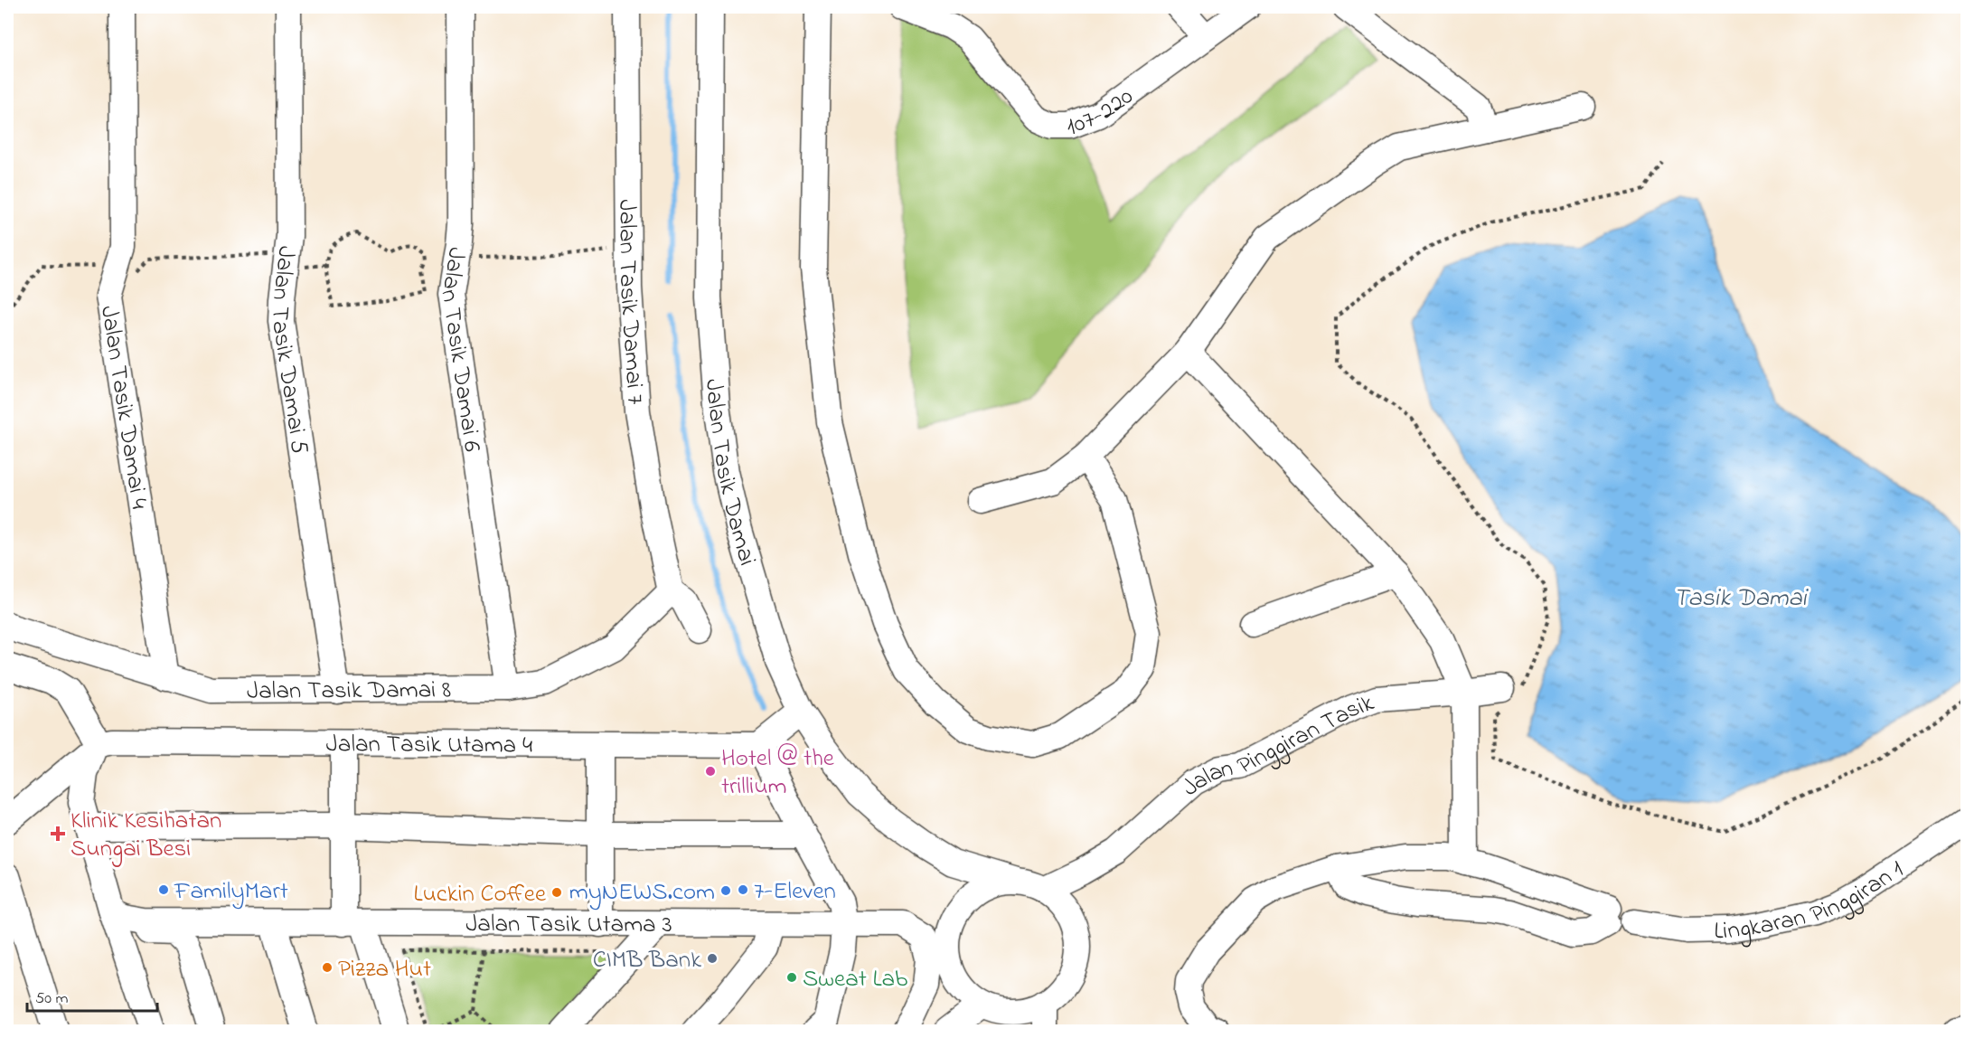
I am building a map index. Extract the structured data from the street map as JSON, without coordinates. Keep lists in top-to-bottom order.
{
  "streets": {
    "street": [
      "107-220",
      "Jalan Tasik Damai 7",
      "Jalan Tasik Damai 6",
      "Jalan Tasik Damai 5",
      "Jalan Tasik Damai 4",
      "Jalan Tasik Damai",
      "Jalan Tasik Damai 8",
      "Jalan Tasik Utama 4",
      "Jalan Pinggiran Tasik",
      "Lingkaran Pinggiran 1",
      "Jalan Tasik Utama 3"
    ]
  },
  "crossings": [
    ["Jalan Tasik Damai 7", "Jalan Tasik Damai 8"],
    ["Jalan Tasik Damai 6", "Jalan Tasik Damai 8"],
    ["Jalan Tasik Damai 5", "Jalan Tasik Damai 8"],
    ["Jalan Tasik Damai 4", "Jalan Tasik Damai 8"],
    ["Jalan Tasik Damai", "Jalan Pinggiran Tasik"]
  ],
  "water": ["Tasik Damai"],
  "places": {
    "other": [
      "Hotel @ the trillium",
      "FamilyMart",
      "7-Eleven",
      "myNEWS.com",
      "Luckin Coffee",
      "CIMB Bank",
      "Pizza Hut",
      "Sweat Lab"
    ],
    "health": ["Klinik Kesihatan Sungai Besi"]
  },
  "scale_bar": "50 m"
}
